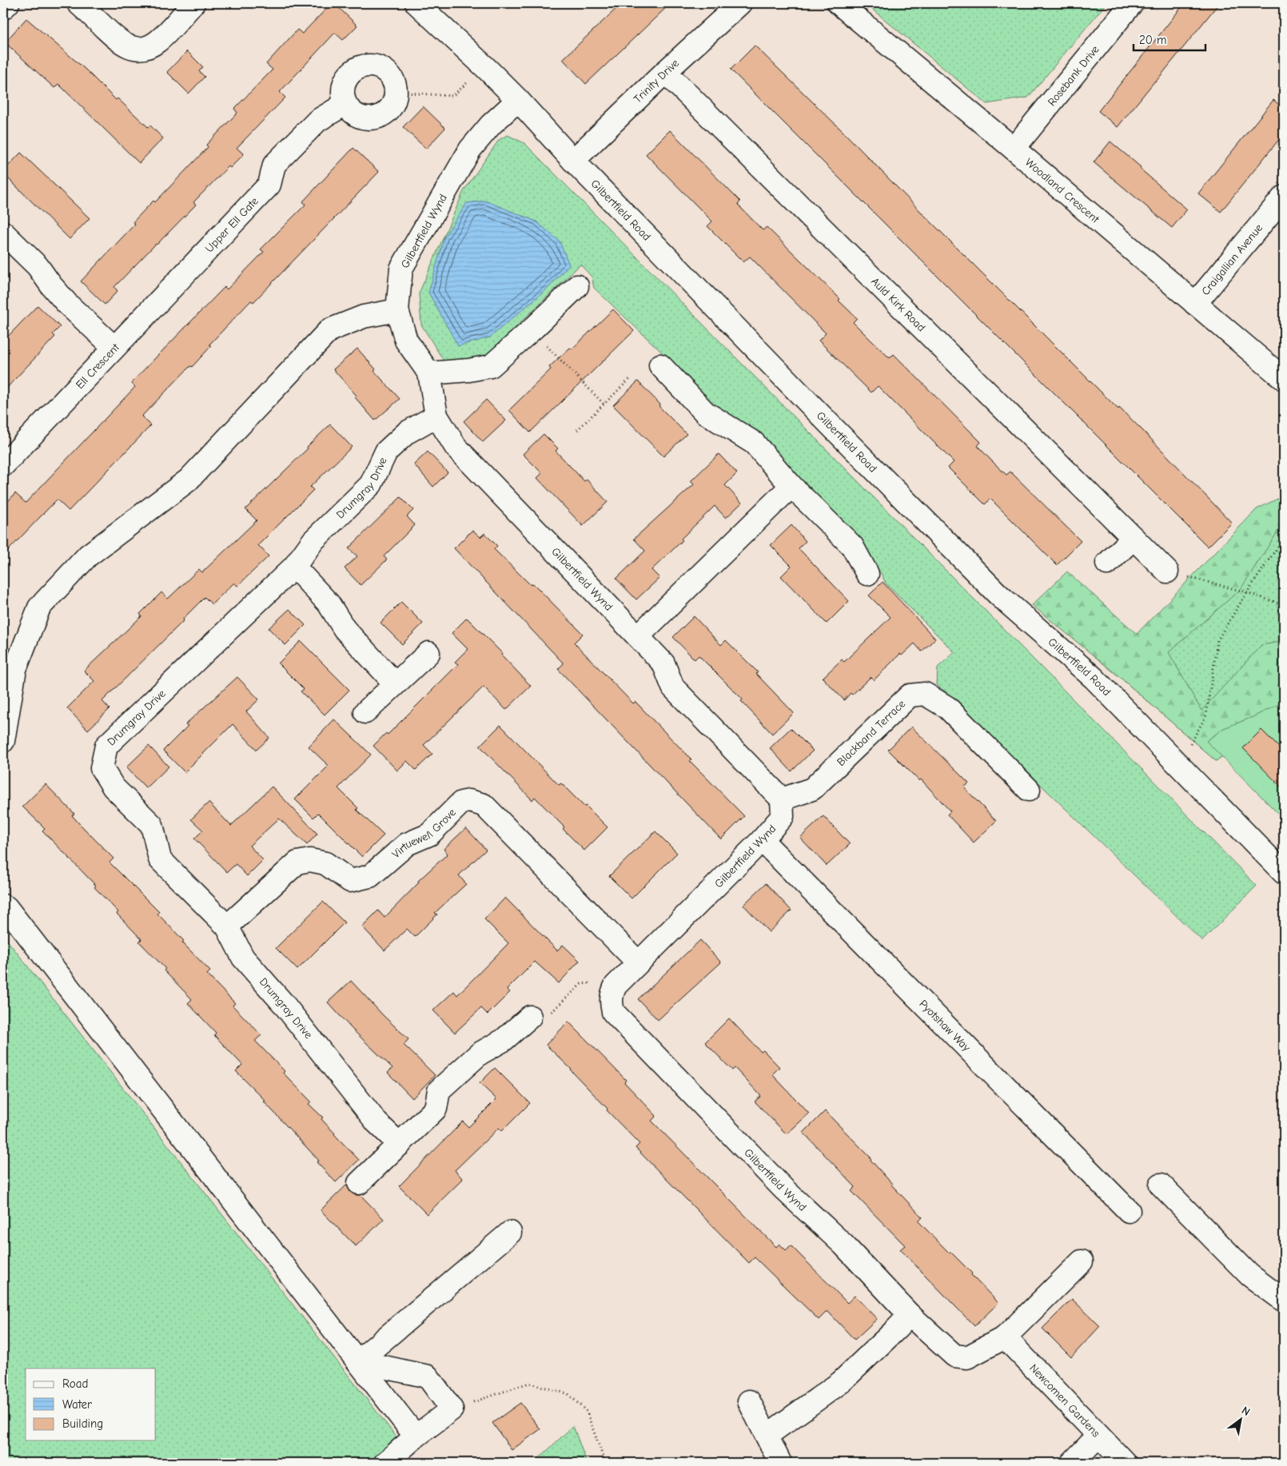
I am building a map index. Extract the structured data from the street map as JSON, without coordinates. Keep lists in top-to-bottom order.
{
  "streets": {
    "street": [
      "Rosebank Drive",
      "Trinity Drive",
      "Woodland Crescent",
      "Gilbertfield Road",
      "Upper Ell Gate",
      "Gilbertfield Wynd",
      "Craigallian Avenue",
      "Auld Kirk Road",
      "Ell Crescent",
      "Drumgray Drive",
      "Blackband Terrace",
      "Virtuewell Grove",
      "Pyotshaw Way",
      "Newcomen Gardens"
    ]
  },
  "crossings": [
    ["Rosebank Drive", "Woodland Crescent"],
    ["Trinity Drive", "Gilbertfield Road"],
    ["Trinity Drive", "Auld Kirk Road"],
    ["Woodland Crescent", "Craigallian Avenue"],
    ["Gilbertfield Road", "Gilbertfield Wynd"],
    ["Upper Ell Gate", "Ell Crescent"],
    ["Gilbertfield Wynd", "Drumgray Drive"],
    ["Gilbertfield Wynd", "Blackband Terrace"],
    ["Gilbertfield Wynd", "Virtuewell Grove"],
    ["Gilbertfield Wynd", "Pyotshaw Way"],
    ["Gilbertfield Wynd", "Newcomen Gardens"],
    ["Drumgray Drive", "Virtuewell Grove"]
  ],
  "legend": ["Road", "Water", "Building"],
  "scale_bar": "20 m",
  "north": "top right"
}
